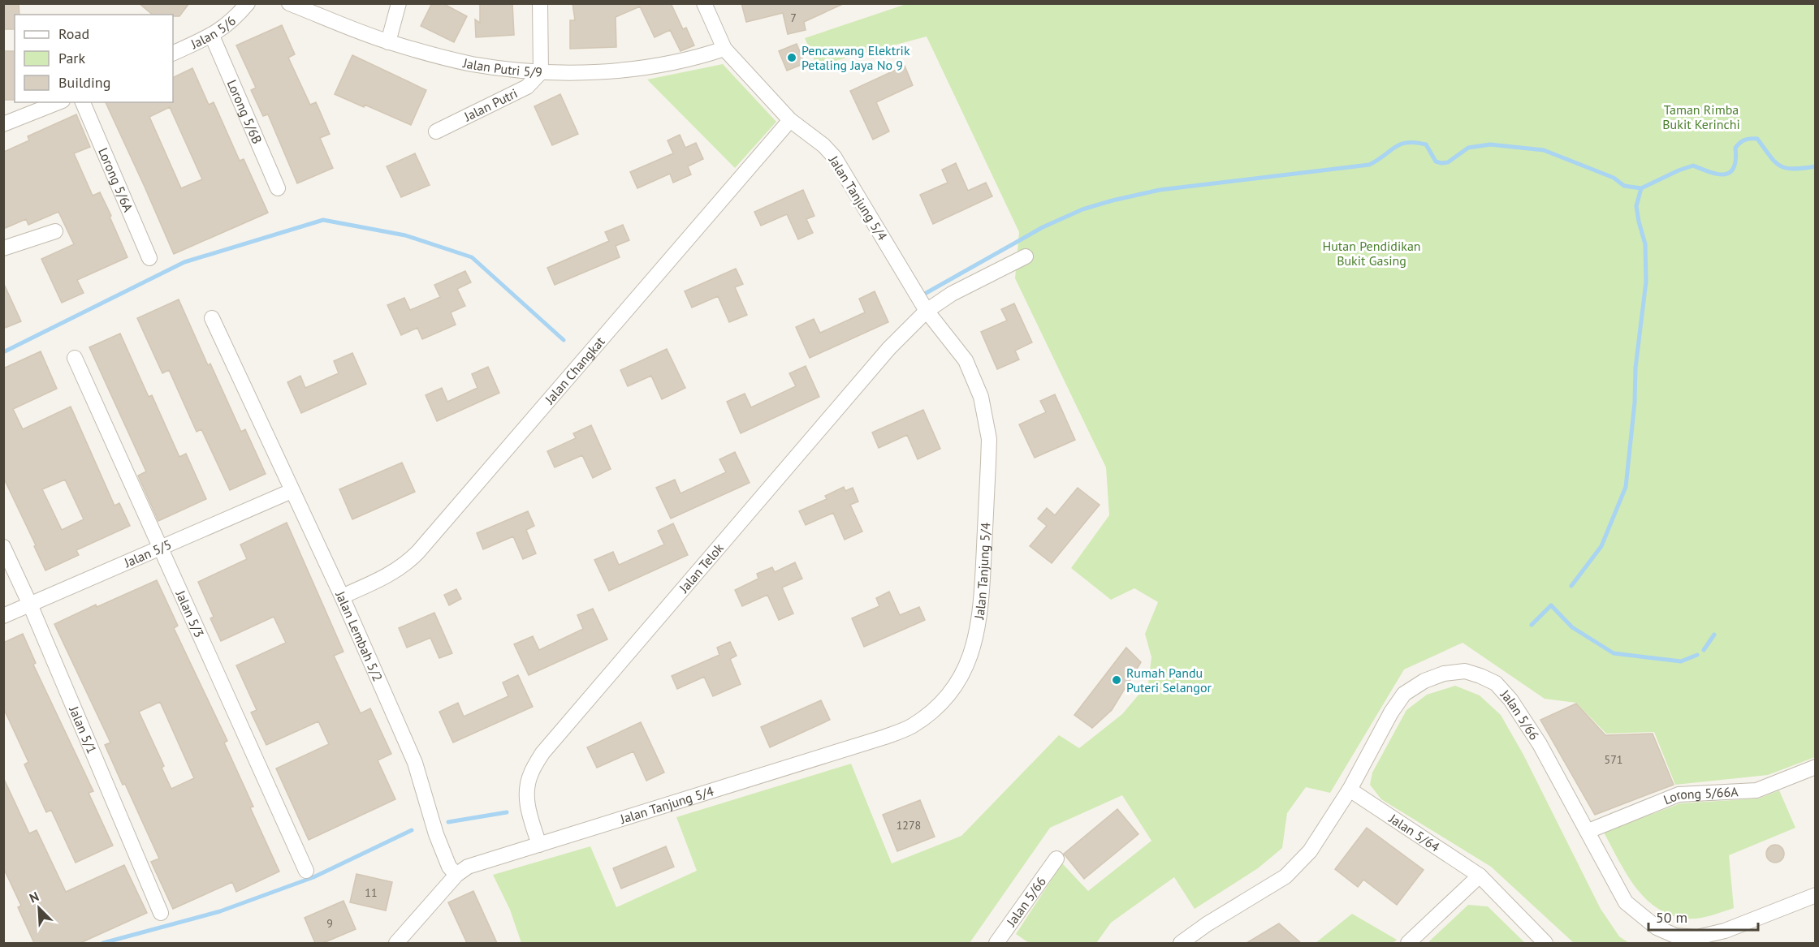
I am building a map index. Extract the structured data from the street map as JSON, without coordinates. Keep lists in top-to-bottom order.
{
  "streets": {
    "street": [
      "Jalan 5/6",
      "Jalan Putri 5/9",
      "Jalan Putri",
      "Lorong 5/6B",
      "Lorong 5/6A",
      "Jalan Tanjung 5/4",
      "Jalan Changkat",
      "Jalan 5/5",
      "Jalan Telok",
      "Jalan 5/3",
      "Jalan Lembah 5/2",
      "Jalan 5/66",
      "Jalan 5/1",
      "Lorong 5/66A",
      "Jalan 5/64"
    ]
  },
  "crossings": [
    ["Jalan 5/6", "Lorong 5/6B"],
    ["Jalan Putri 5/9", "Jalan Putri"],
    ["Jalan Putri 5/9", "Jalan Tanjung 5/4"],
    ["Jalan Tanjung 5/4", "Jalan Changkat"],
    ["Jalan Tanjung 5/4", "Jalan Telok"],
    ["Jalan Tanjung 5/4", "Jalan Lembah 5/2"],
    ["Jalan Changkat", "Jalan Lembah 5/2"],
    ["Jalan 5/5", "Jalan 5/3"],
    ["Jalan 5/5", "Jalan Lembah 5/2"],
    ["Jalan 5/5", "Jalan 5/1"],
    ["Jalan 5/66", "Lorong 5/66A"],
    ["Jalan 5/66", "Jalan 5/64"]
  ],
  "parks": ["Taman Rimba Bukit Kerinchi", "Hutan Pendidikan Bukit Gasing"],
  "places": ["Pencawang Elektrik Petaling Jaya No 9", "Rumah Pandu Puteri Selangor"],
  "house_numbers": [
    "7",
    "571",
    "1278",
    "11",
    "9"
  ],
  "legend": ["Road", "Park", "Building"],
  "scale_bar": "50 m",
  "north": "top left"
}
